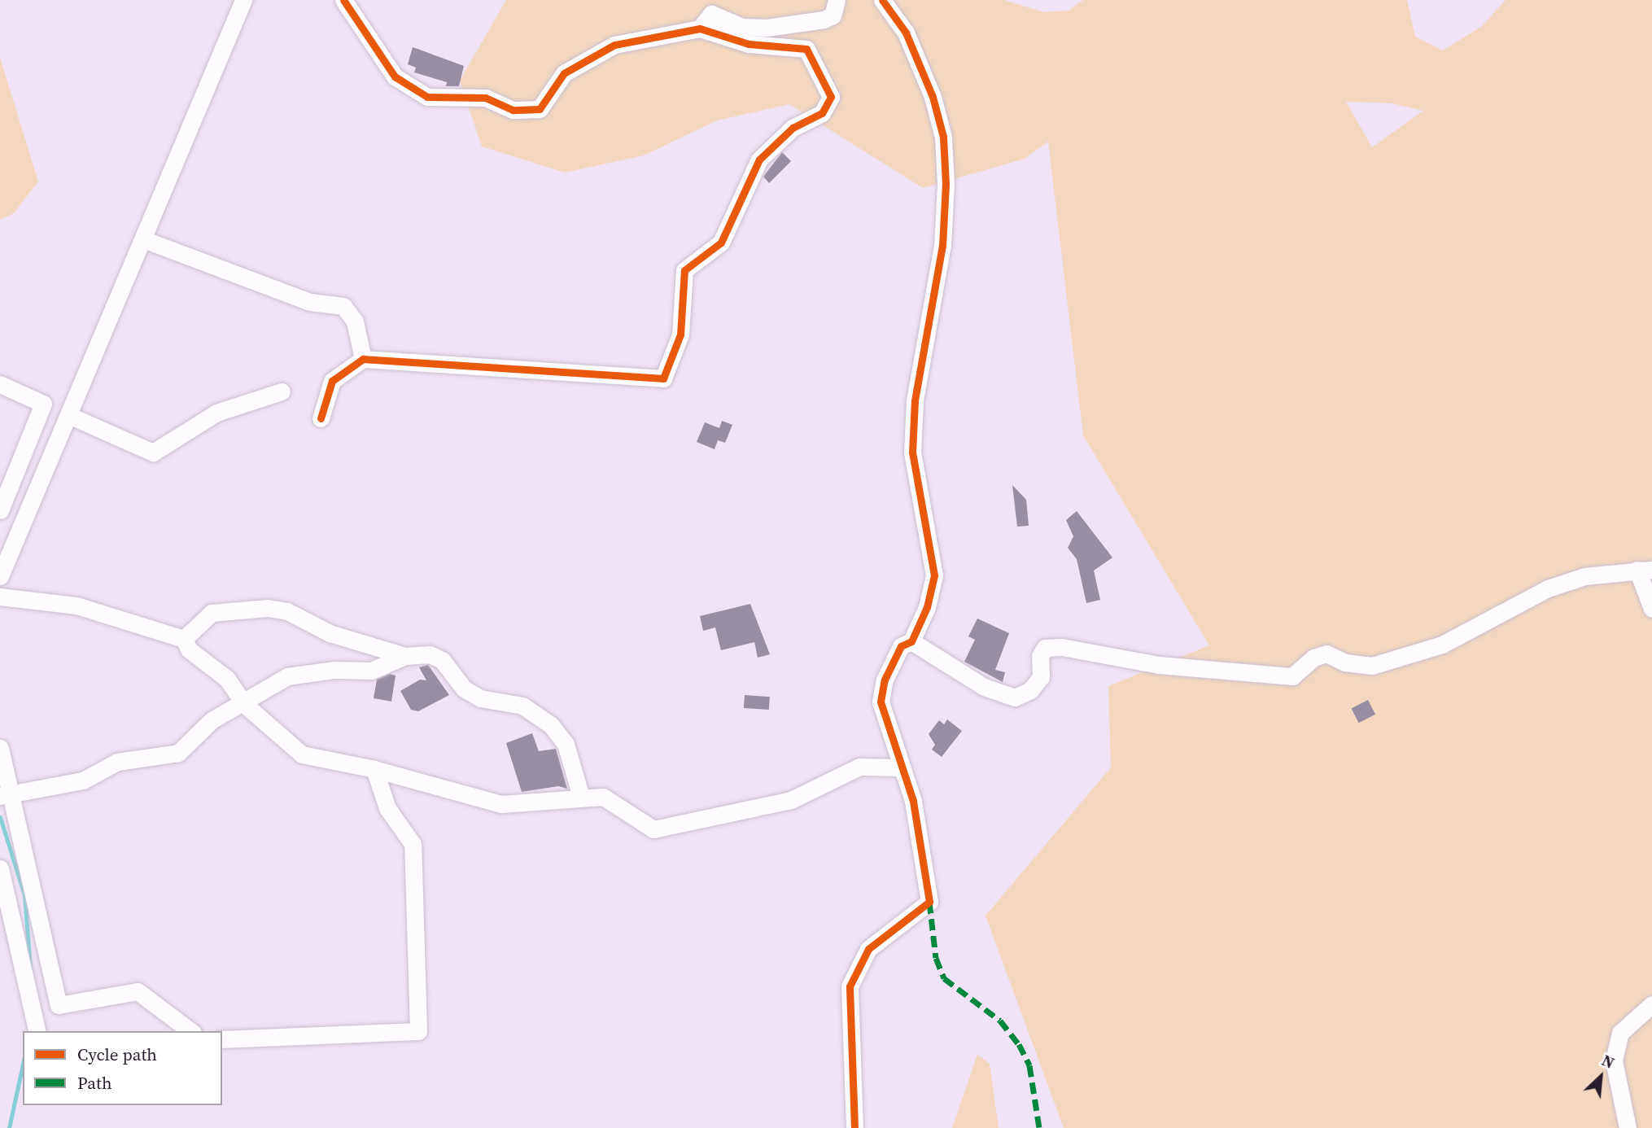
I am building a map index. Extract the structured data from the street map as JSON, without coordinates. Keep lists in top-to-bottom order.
{
  "legend": ["Cycle path", "Path"],
  "north": "top right"
}
